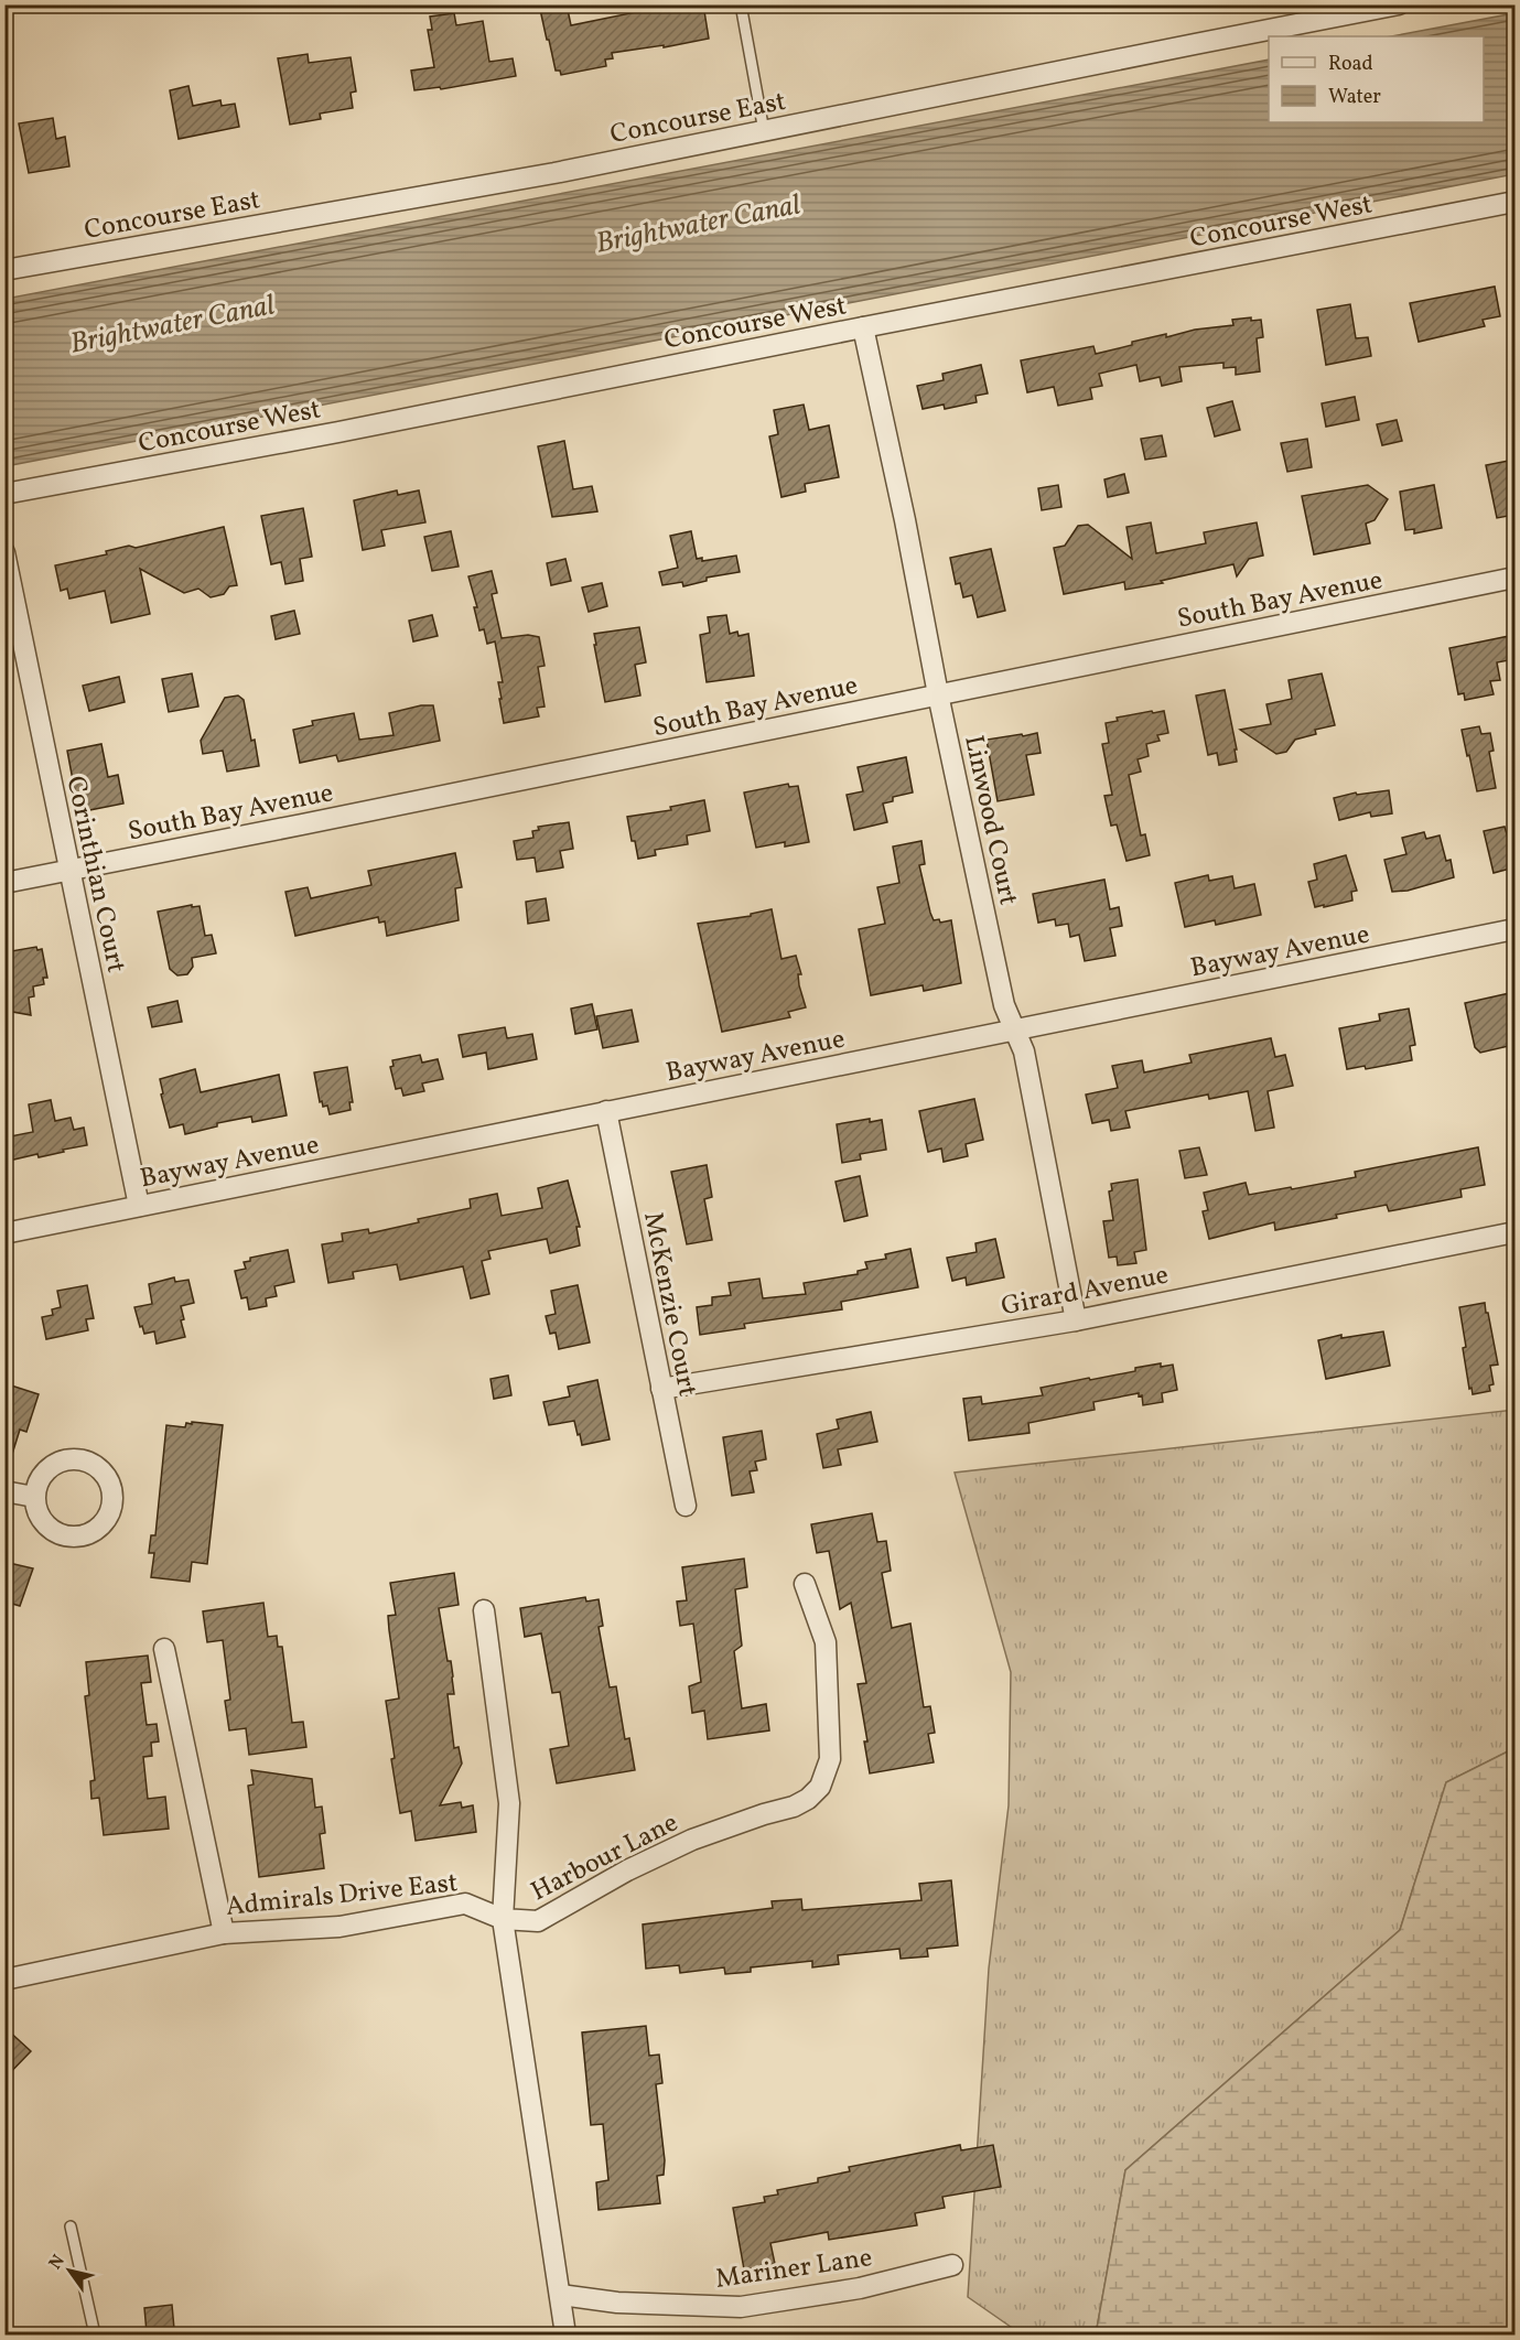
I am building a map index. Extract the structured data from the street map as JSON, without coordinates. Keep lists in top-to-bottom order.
{
  "streets": {
    "street": [
      "Concourse East",
      "Concourse West",
      "South Bay Avenue",
      "Linwood Court",
      "Corinthian Court",
      "Bayway Avenue",
      "Girard Avenue",
      "McKenzie Court",
      "Harbour Lane",
      "Admirals Drive East",
      "Mariner Lane"
    ]
  },
  "crossings": [
    ["Concourse West", "Linwood Court"],
    ["South Bay Avenue", "Linwood Court"],
    ["South Bay Avenue", "Corinthian Court"],
    ["Linwood Court", "Bayway Avenue"],
    ["Linwood Court", "Girard Avenue"],
    ["Corinthian Court", "Bayway Avenue"],
    ["Bayway Avenue", "McKenzie Court"],
    ["Girard Avenue", "McKenzie Court"],
    ["Harbour Lane", "Admirals Drive East"]
  ],
  "water": ["Brightwater Canal"],
  "legend": ["Road", "Water"],
  "north": "top left"
}
